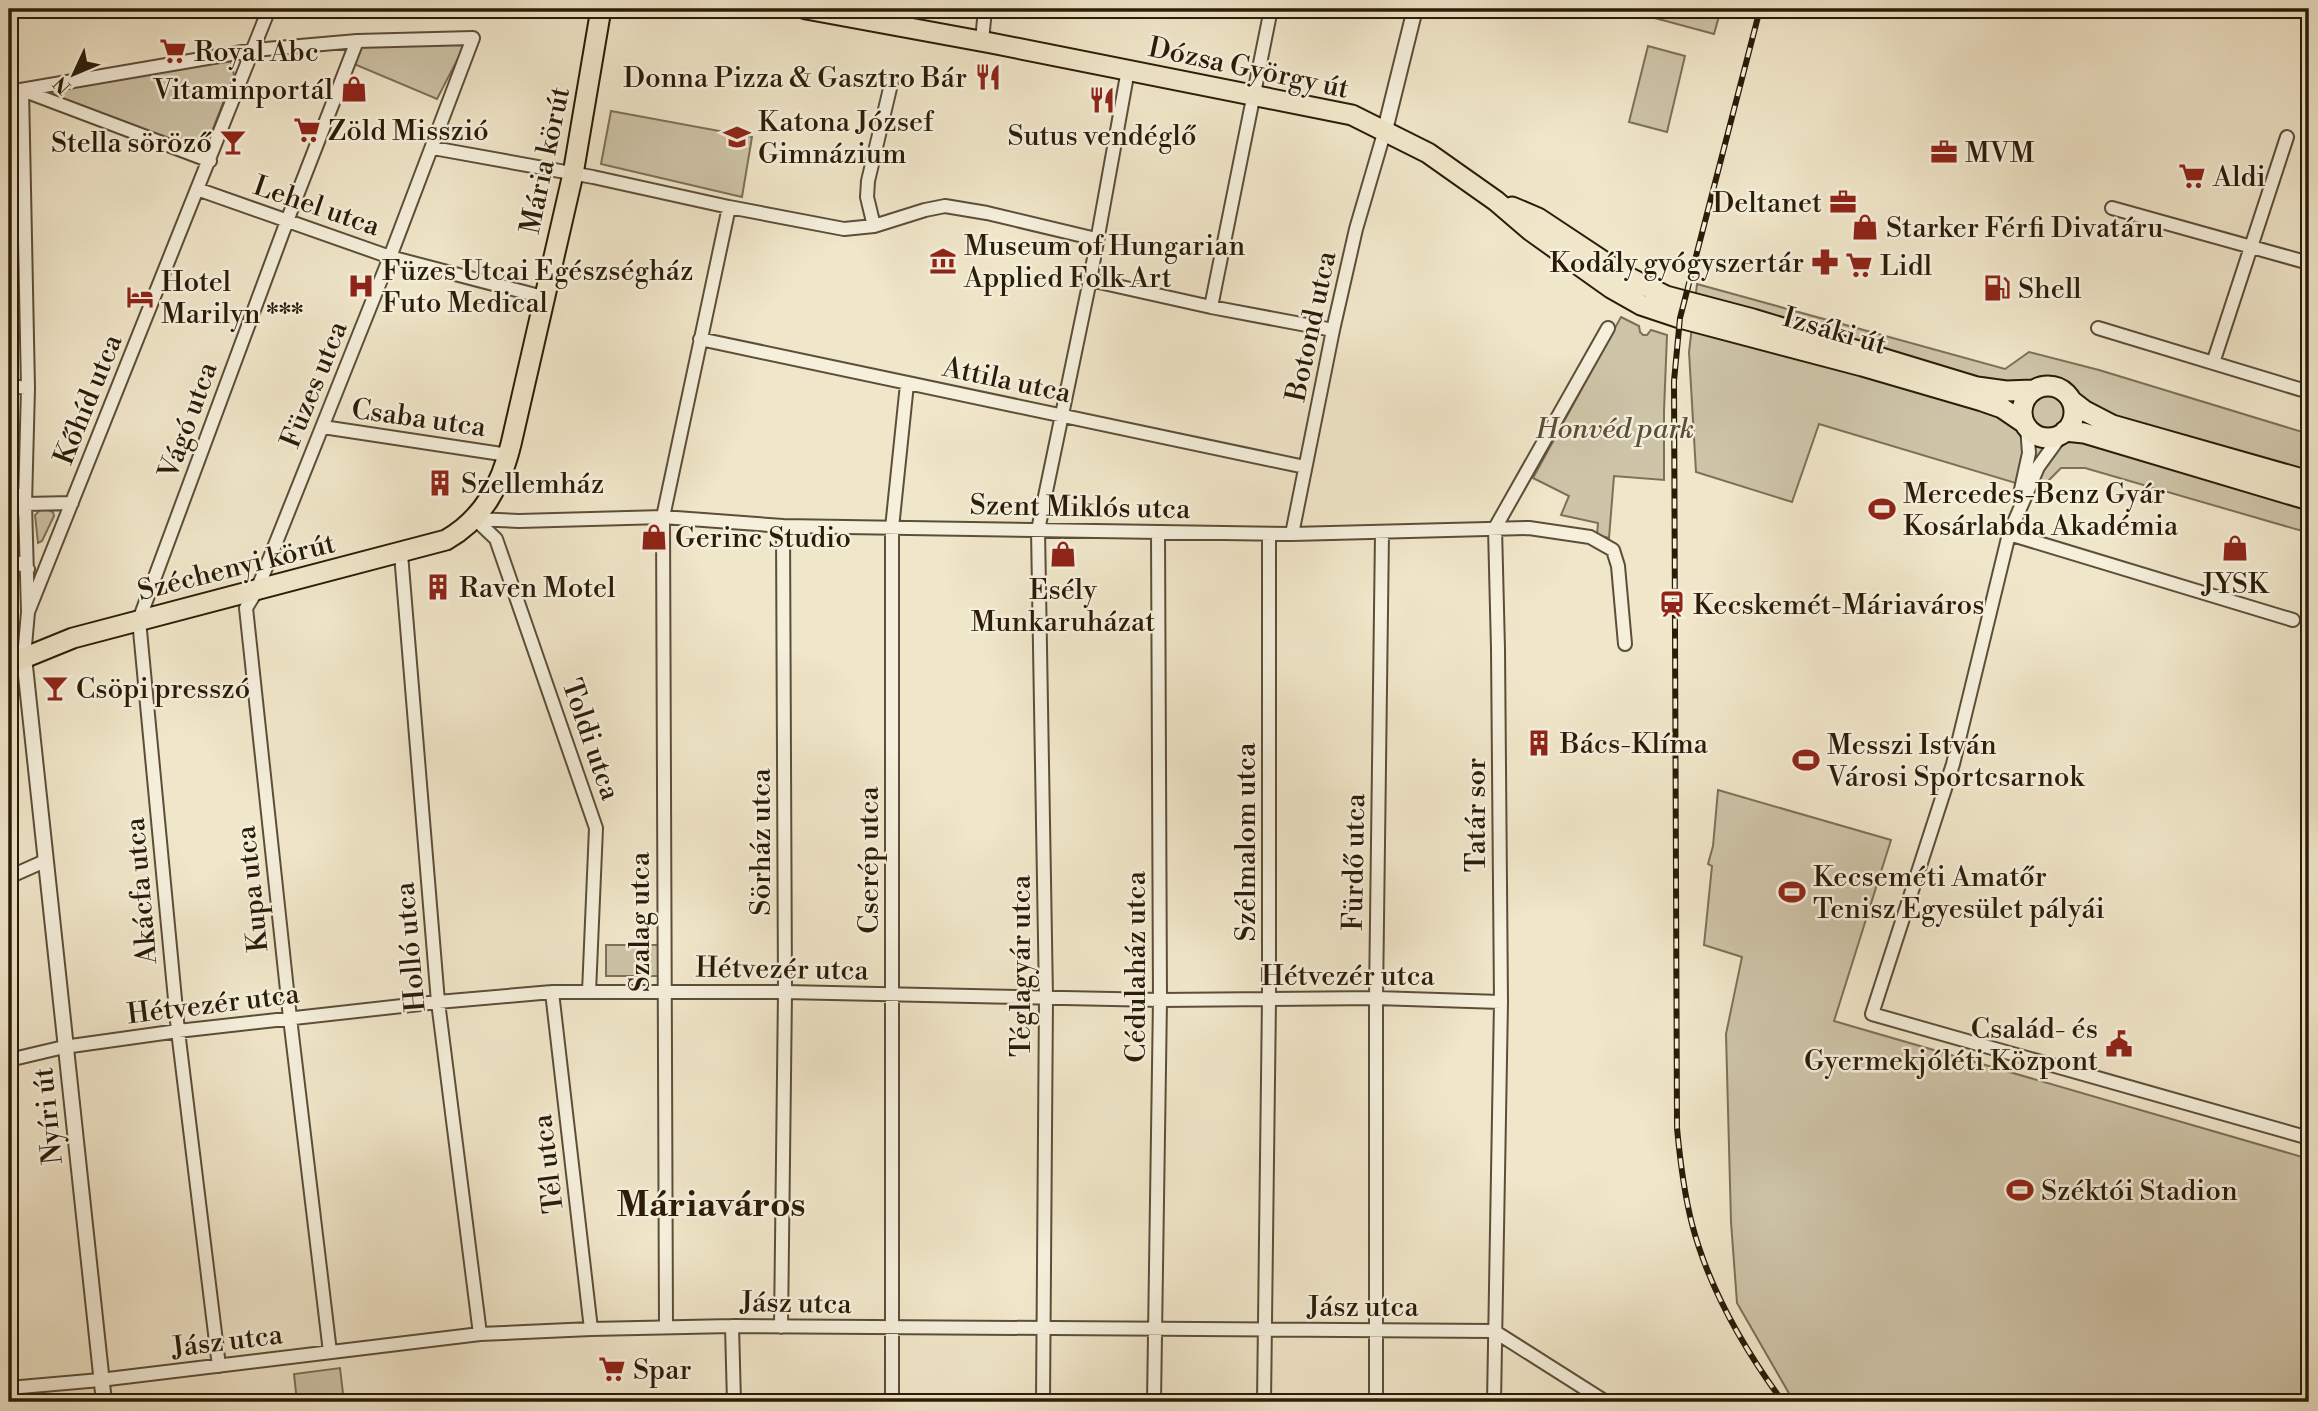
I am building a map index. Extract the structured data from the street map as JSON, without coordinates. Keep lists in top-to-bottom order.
{
  "streets": {
    "main road": [
      "Dózsa György út",
      "Mária körút",
      "Izsáki út",
      "Széchenyi körút"
    ],
    "street": [
      "Lehel utca",
      "Botond utca",
      "Attila utca",
      "Füzes utca",
      "Kőhíd utca",
      "Csaba utca",
      "Vágó utca",
      "Szent Miklós utca",
      "Toldi utca",
      "Tatár sor",
      "Sörház utca",
      "Szélmalom utca",
      "Cserép utca",
      "Fürdő utca",
      "Kupa utca",
      "Akácfa utca",
      "Szalag utca",
      "Holló utca",
      "Téglagyár utca",
      "Cédulaház utca",
      "Hétvezér utca",
      "Nyíri út",
      "Tél utca",
      "Jász utca"
    ]
  },
  "crossings": [
    ["Dózsa György út", "Botond utca"],
    ["Dózsa György út", "Izsáki út"],
    ["Dózsa György út", "Téglagyár utca"],
    ["Mária körút", "Lehel utca"],
    ["Mária körút", "Csaba utca"],
    ["Mária körút", "Szent Miklós utca"],
    ["Mária körút", "Széchenyi körút"],
    ["Mária körút", "Toldi utca"],
    ["Lehel utca", "Füzes utca"],
    ["Lehel utca", "Kőhíd utca"],
    ["Lehel utca", "Vágó utca"],
    ["Botond utca", "Attila utca"],
    ["Botond utca", "Szent Miklós utca"],
    ["Attila utca", "Cserép utca"],
    ["Attila utca", "Szalag utca"],
    ["Attila utca", "Téglagyár utca"],
    ["Füzes utca", "Csaba utca"],
    ["Füzes utca", "Vágó utca"],
    ["Füzes utca", "Széchenyi körút"],
    ["Füzes utca", "Kupa utca"],
    ["Vágó utca", "Széchenyi körút"],
    ["Vágó utca", "Akácfa utca"],
    ["Szent Miklós utca", "Széchenyi körút"],
    ["Szent Miklós utca", "Toldi utca"],
    ["Szent Miklós utca", "Tatár sor"],
    ["Szent Miklós utca", "Sörház utca"],
    ["Szent Miklós utca", "Szélmalom utca"],
    ["Szent Miklós utca", "Cserép utca"],
    ["Szent Miklós utca", "Fürdő utca"],
    ["Szent Miklós utca", "Szalag utca"],
    ["Szent Miklós utca", "Téglagyár utca"],
    ["Szent Miklós utca", "Cédulaház utca"],
    ["Széchenyi körút", "Toldi utca"],
    ["Széchenyi körút", "Kupa utca"],
    ["Széchenyi körút", "Akácfa utca"],
    ["Széchenyi körút", "Holló utca"],
    ["Széchenyi körút", "Nyíri út"],
    ["Toldi utca", "Hétvezér utca"],
    ["Tatár sor", "Hétvezér utca"],
    ["Tatár sor", "Jász utca"],
    ["Sörház utca", "Hétvezér utca"],
    ["Sörház utca", "Jász utca"],
    ["Szélmalom utca", "Hétvezér utca"],
    ["Szélmalom utca", "Jász utca"],
    ["Cserép utca", "Hétvezér utca"],
    ["Cserép utca", "Jász utca"],
    ["Fürdő utca", "Hétvezér utca"],
    ["Fürdő utca", "Jász utca"],
    ["Kupa utca", "Hétvezér utca"],
    ["Kupa utca", "Jász utca"],
    ["Akácfa utca", "Hétvezér utca"],
    ["Akácfa utca", "Jász utca"],
    ["Szalag utca", "Hétvezér utca"],
    ["Szalag utca", "Jász utca"],
    ["Holló utca", "Hétvezér utca"],
    ["Holló utca", "Jász utca"],
    ["Téglagyár utca", "Hétvezér utca"],
    ["Téglagyár utca", "Jász utca"],
    ["Cédulaház utca", "Hétvezér utca"],
    ["Cédulaház utca", "Jász utca"],
    ["Hétvezér utca", "Nyíri út"],
    ["Hétvezér utca", "Tél utca"],
    ["Nyíri út", "Jász utca"],
    ["Tél utca", "Jász utca"]
  ],
  "districts": ["Máriaváros"],
  "parks": ["Honvéd park"],
  "places": {
    "supermarket": [
      "Royal Abc",
      "Zöld Misszió",
      "Aldi",
      "Lidl",
      "Spar"
    ],
    "restaurant": ["Donna Pizza & Gasztro Bár", "Sutus vendéglő"],
    "shop": [
      "Vitaminportál",
      "Starker Férfi Divatáru",
      "Gerinc Studio",
      "JYSK",
      "Esély Munkaruházat"
    ],
    "school or university": ["Katona József Gimnázium"],
    "bar": ["Stella söröző", "Csöpi presszó"],
    "office": ["MVM", "Deltanet"],
    "museum": ["Museum of Hungarian Applied Folk Art"],
    "pharmacy": ["Kodály gyógyszertár"],
    "hospital": ["Füzes Utcai Egészségház Futo Medical"],
    "fuel station": ["Shell"],
    "hotel": ["Hotel Marilyn ***"],
    "building": ["Szellemház", "Raven Motel", "Bács-Klíma"],
    "sports": [
      "Mercedes-Benz Gyár Kosárlabda Akadémia",
      "Messzi István Városi Sportcsarnok",
      "Kecseméti Amatőr Tenisz Egyesület pályái",
      "Széktói Stadion"
    ],
    "station": ["Kecskemét-Máriaváros"],
    "public building": ["Család- és Gyermekjóléti Központ"]
  },
  "north": "bottom left"
}
